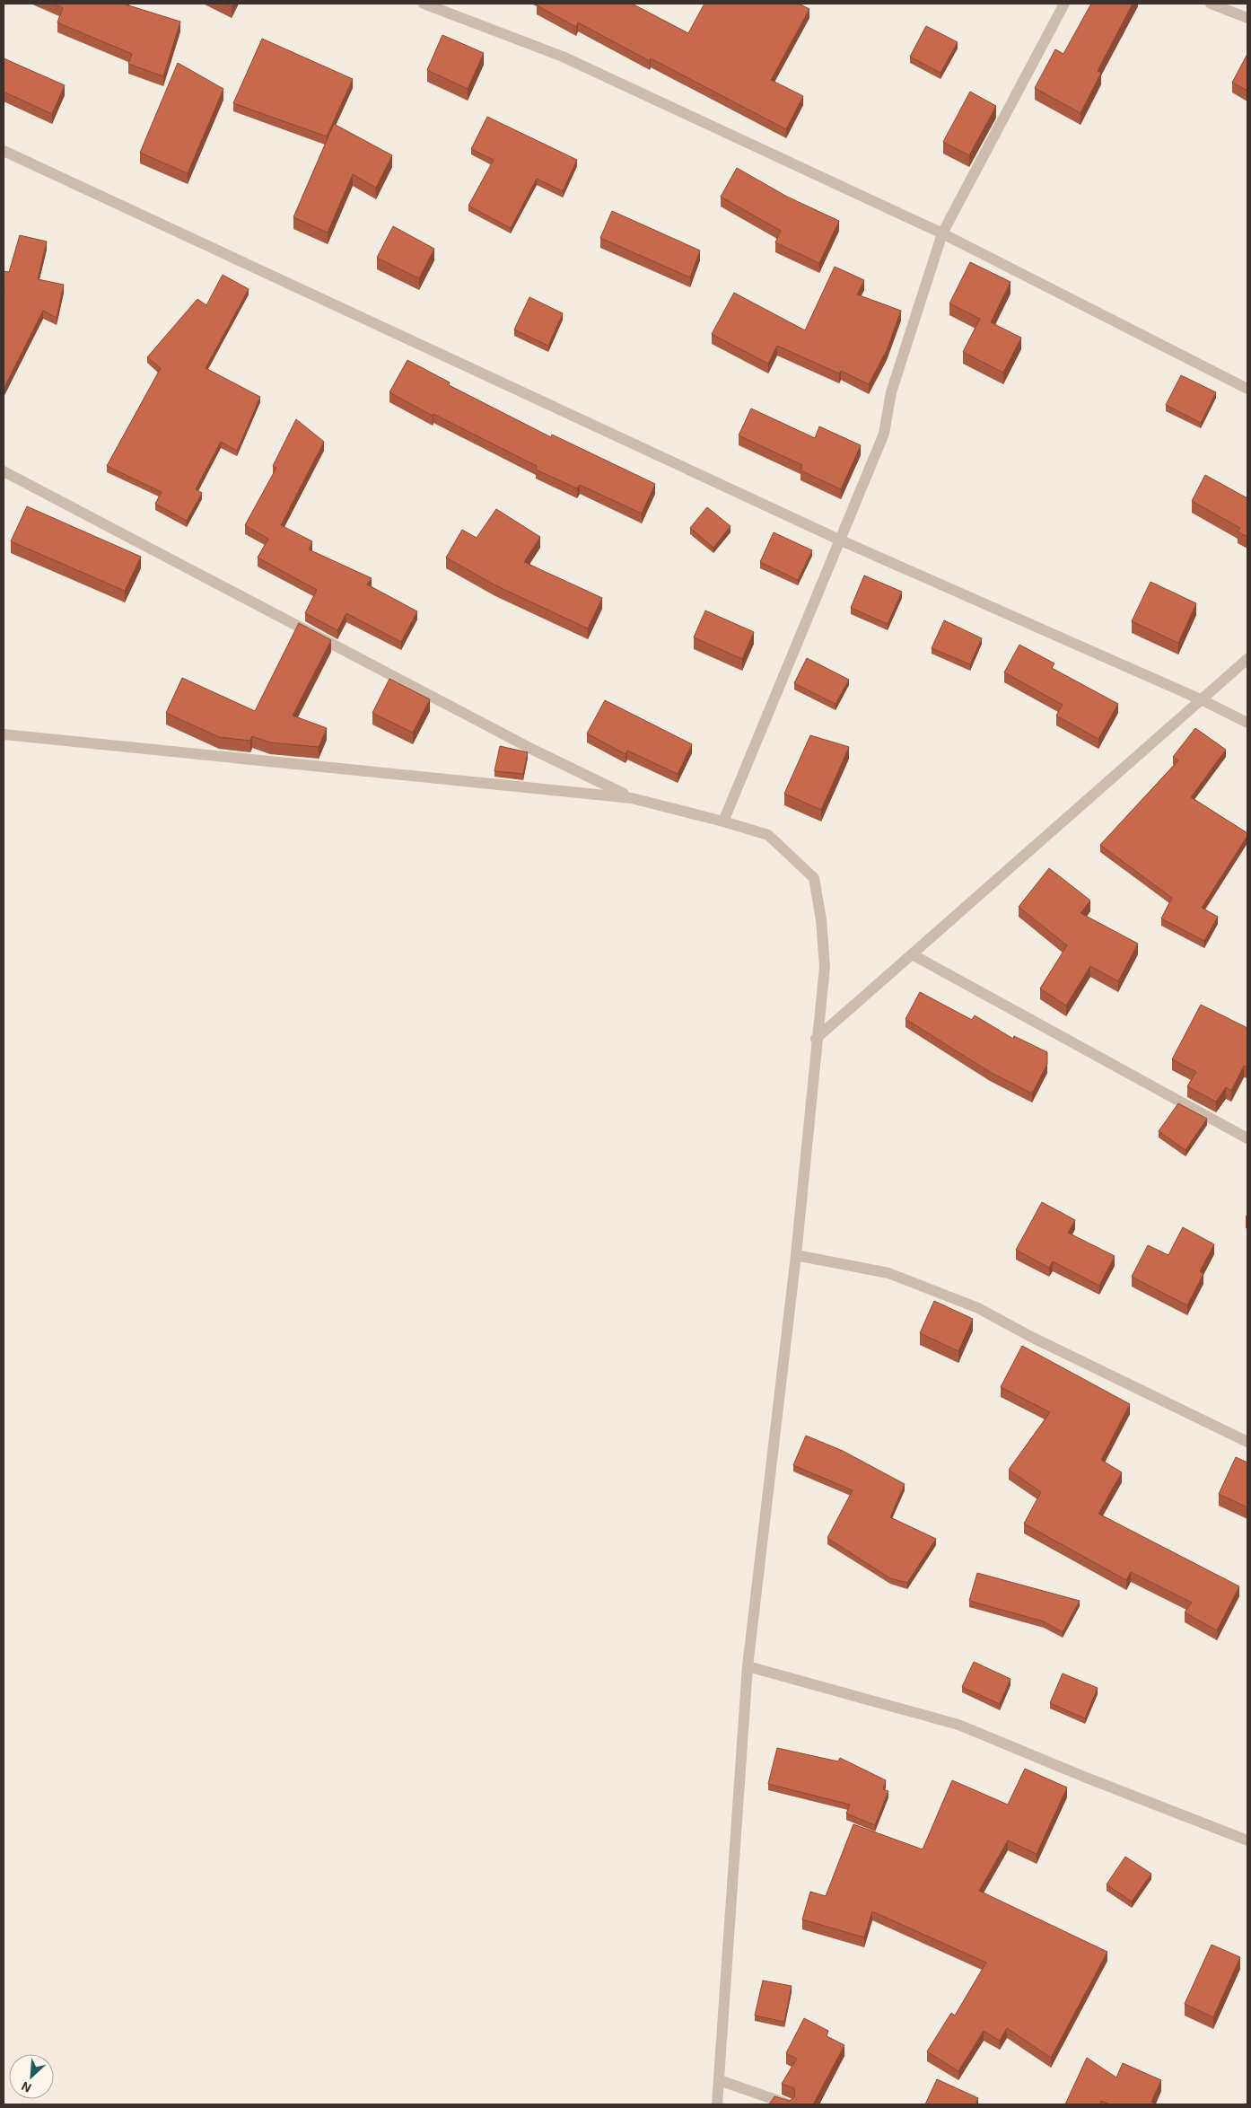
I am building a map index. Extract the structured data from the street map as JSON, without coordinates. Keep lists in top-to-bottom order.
{
  "north": "bottom left"
}
